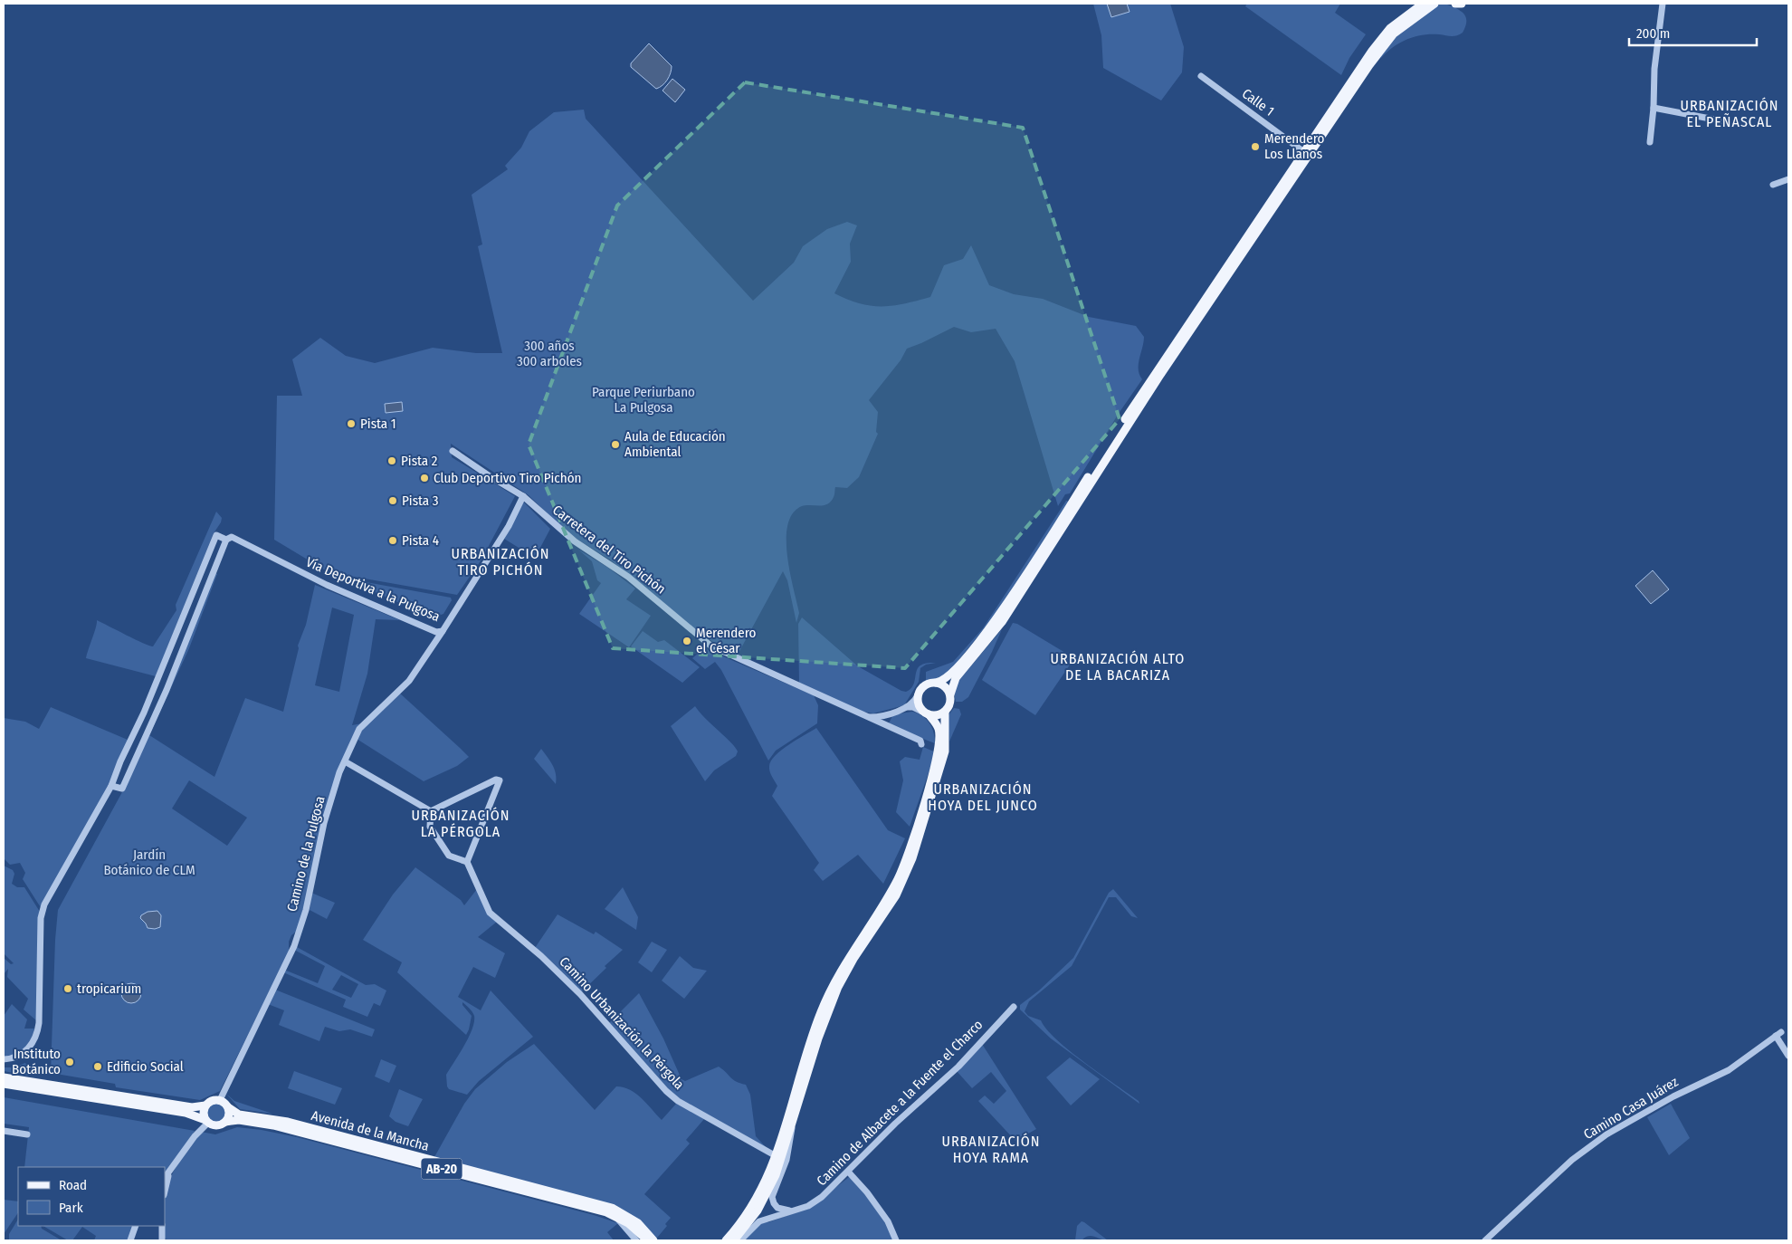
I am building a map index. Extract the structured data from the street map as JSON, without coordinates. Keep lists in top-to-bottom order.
{
  "streets": {
    "main road": ["Avenida de la Mancha", "AB-20"],
    "street": [
      "Calle 1",
      "Carretera del Tiro Pichón",
      "Vía Deportiva a la Pulgosa",
      "Camino de la Pulgosa",
      "Camino Urbanización la Pérgola",
      "Camino de Albacete a la Fuente el Charco",
      "Camino Casa Juárez"
    ]
  },
  "crossings": [
    ["Carretera del Tiro Pichón", "Vía Deportiva a la Pulgosa"],
    ["Vía Deportiva a la Pulgosa", "Camino de la Pulgosa"],
    ["Camino de la Pulgosa", "Avenida de la Mancha"],
    ["Camino de la Pulgosa", "AB-20"],
    ["Avenida de la Mancha", "AB-20"]
  ],
  "districts": [
    "URBANIZACIÓN EL PEÑASCAL",
    "URBANIZACIÓN TIRO PICHÓN",
    "URBANIZACIÓN ALTO DE LA BACARIZA",
    "URBANIZACIÓN HOYA DEL JUNCO",
    "URBANIZACIÓN LA PÉRGOLA",
    "URBANIZACIÓN HOYA RAMA"
  ],
  "parks": ["300 años 300 arboles", "Parque Periurbano La Pulgosa", "Jardín Botánico de CLM"],
  "places": [
    "Merendero Los Llanos",
    "Pista 1",
    "Aula de Educación Ambiental",
    "Pista 2",
    "Club Deportivo Tiro Pichón",
    "Pista 3",
    "Pista 4",
    "Merendero el César",
    "tropicarium",
    "Instituto Botánico",
    "Edificio Social"
  ],
  "legend": ["Road", "Park"],
  "scale_bar": "200 m"
}
